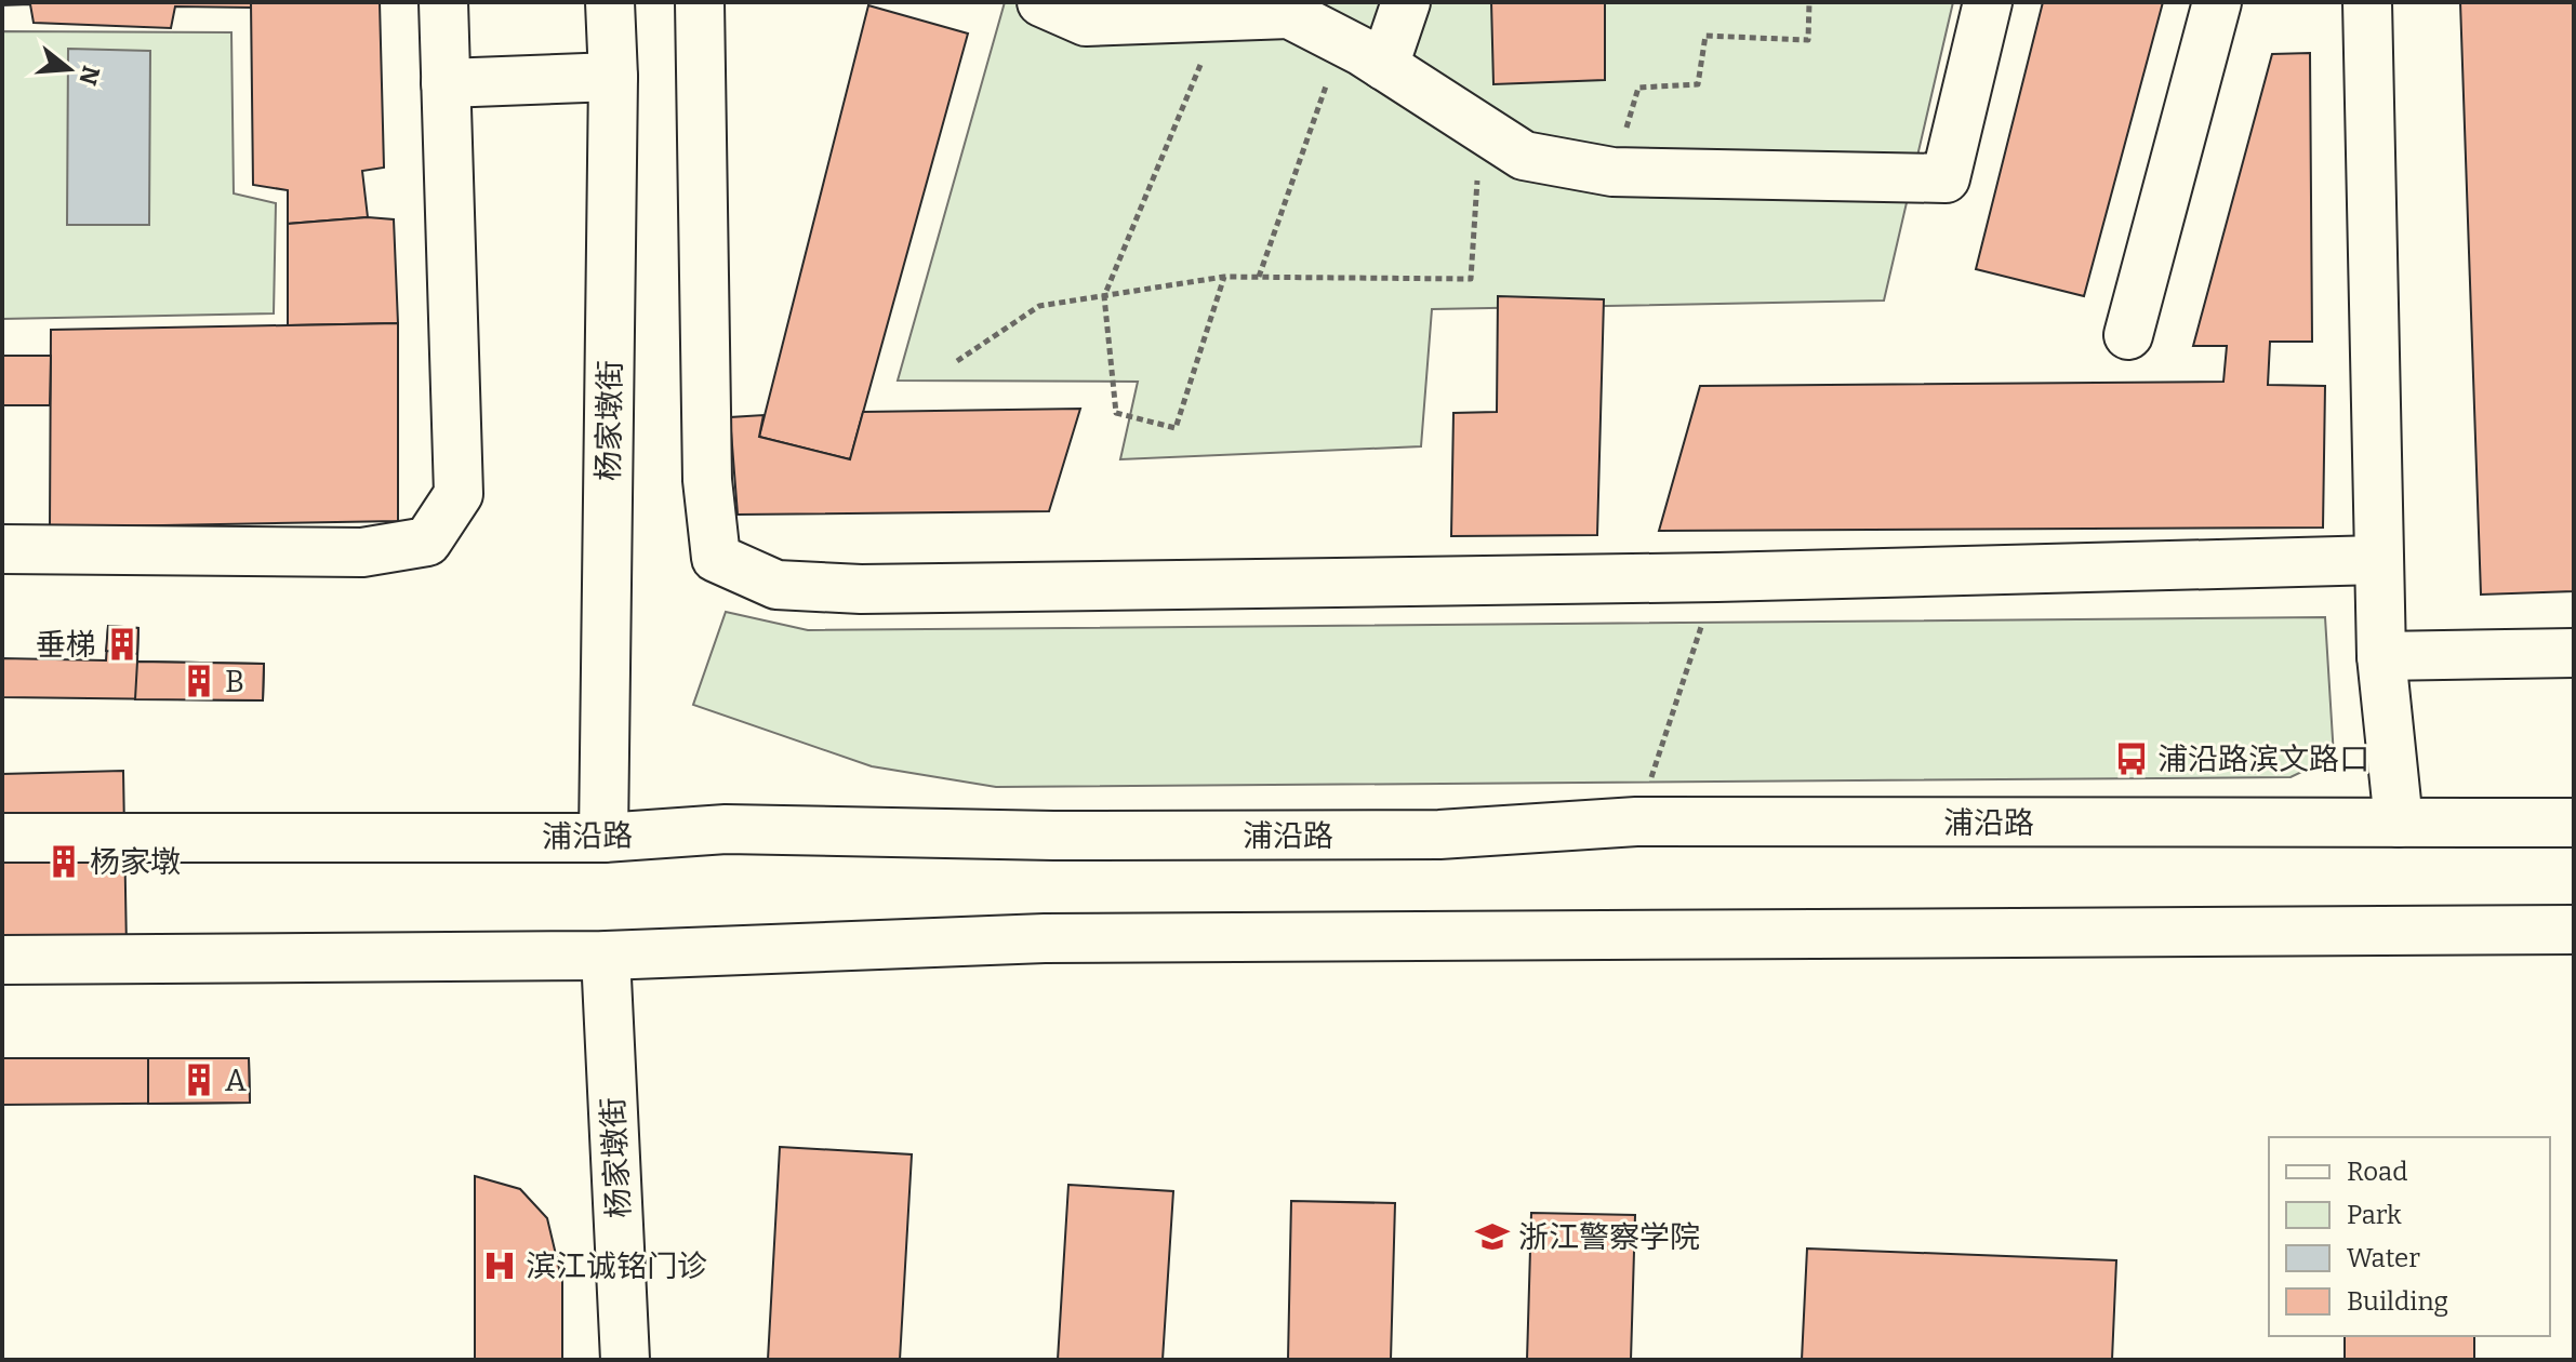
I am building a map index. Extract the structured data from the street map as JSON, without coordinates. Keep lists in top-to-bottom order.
{
  "streets": {
    "main road": ["杨家墩街", "浦沿路"]
  },
  "crossings": [
    ["杨家墩街", "浦沿路"]
  ],
  "places": {
    "building": [
      "垂梯",
      "B",
      "杨家墩",
      "A"
    ],
    "bus stop": ["浦沿路滨文路口"],
    "school or university": ["浙江警察学院"],
    "hospital": ["滨江诚铭门诊"]
  },
  "legend": [
    "Road",
    "Park",
    "Water",
    "Building"
  ],
  "north": "right"
}
